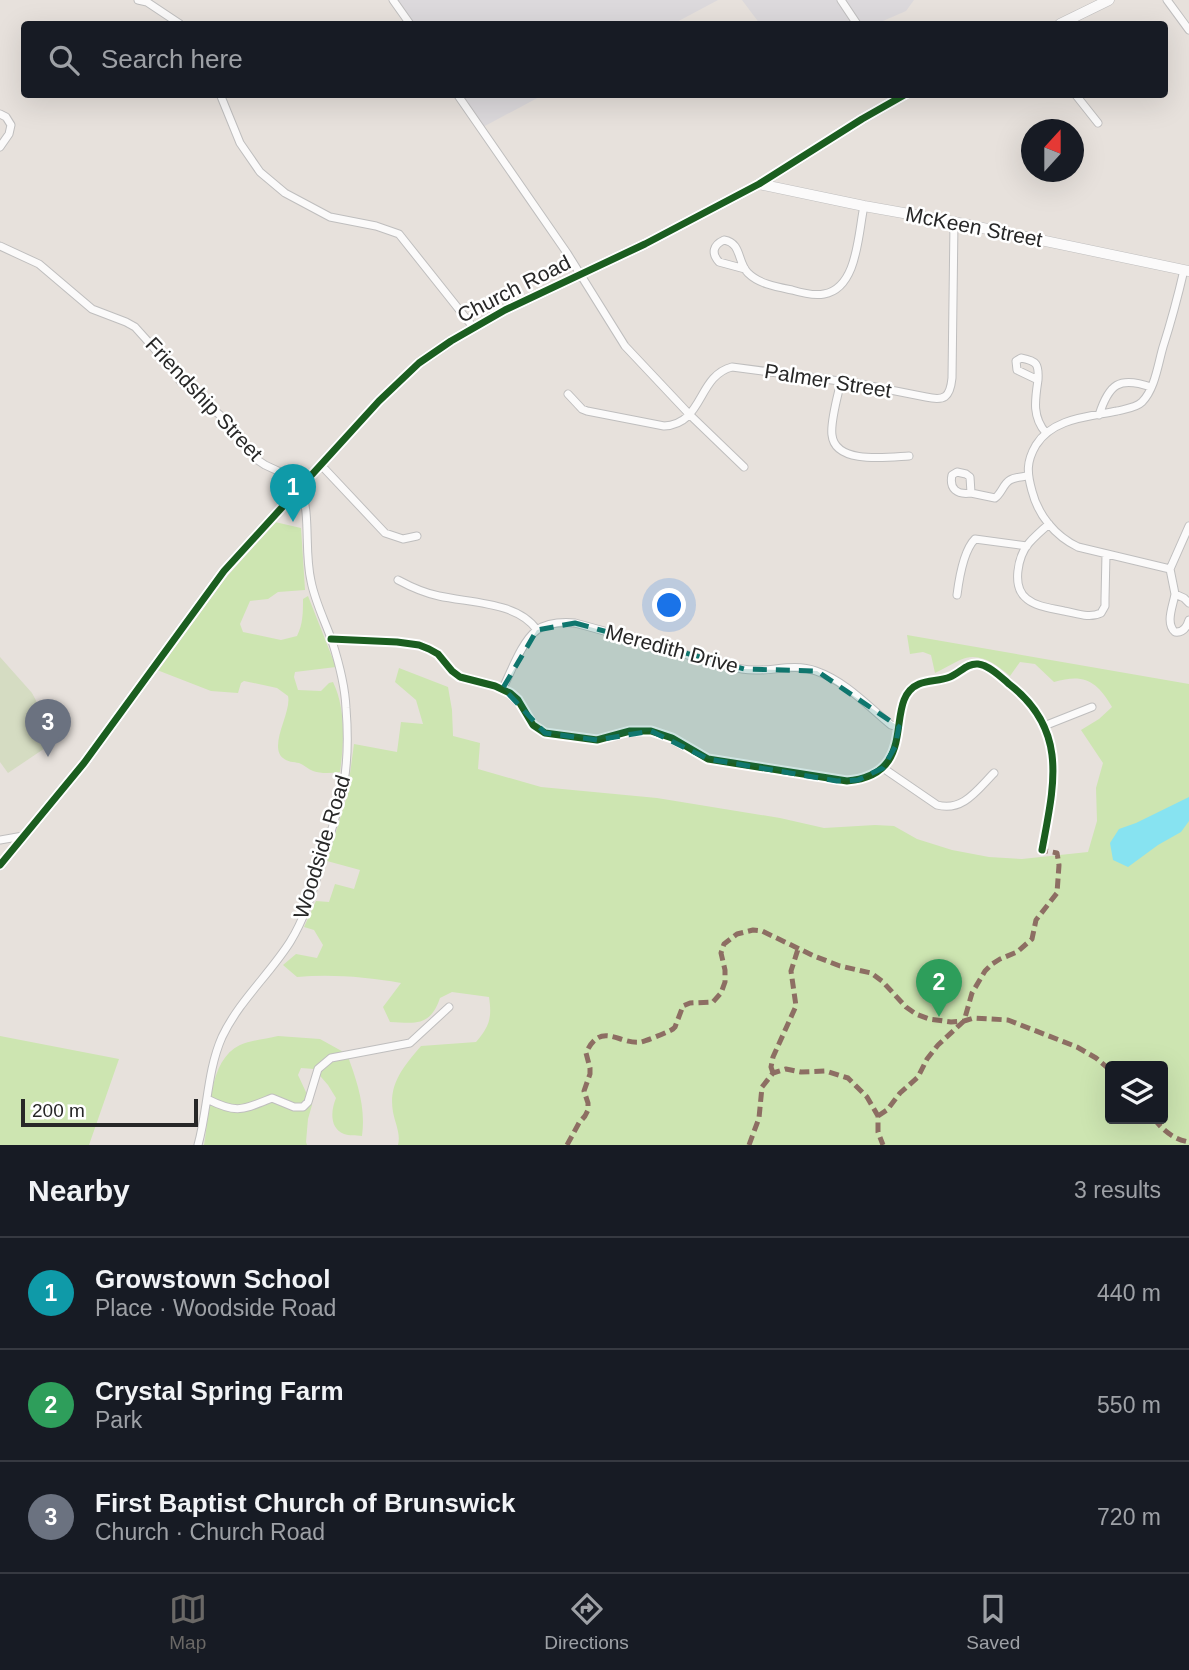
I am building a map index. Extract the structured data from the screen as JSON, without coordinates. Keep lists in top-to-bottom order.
{
  "streets": {
    "street": [
      "McKeen Street",
      "Church Road",
      "Palmer Street",
      "Friendship Street",
      "Meredith Drive",
      "Woodside Road"
    ]
  },
  "crossings": [
    ["McKeen Street", "Church Road"],
    ["McKeen Street", "Palmer Street"],
    ["Church Road", "Friendship Street"],
    ["Church Road", "Woodside Road"],
    ["Friendship Street", "Woodside Road"]
  ],
  "scale_bar": "200 m",
  "north": "top",
  "page": {
    "search": "Search here",
    "pins": ["1", "3", "2"],
    "scale": "200 m",
    "heading": ["Nearby", "3 results"],
    "list": [
      {
        "mark": "1",
        "name": "Growstown School",
        "note": "Place · Woodside Road",
        "value": "440 m"
      },
      {
        "mark": "2",
        "name": "Crystal Spring Farm",
        "note": "Park",
        "value": "550 m"
      },
      {
        "mark": "3",
        "name": "First Baptist Church of Brunswick",
        "note": "Church · Church Road",
        "value": "720 m"
      }
    ],
    "nav": ["Map", "Directions", "Saved"]
  }
}
